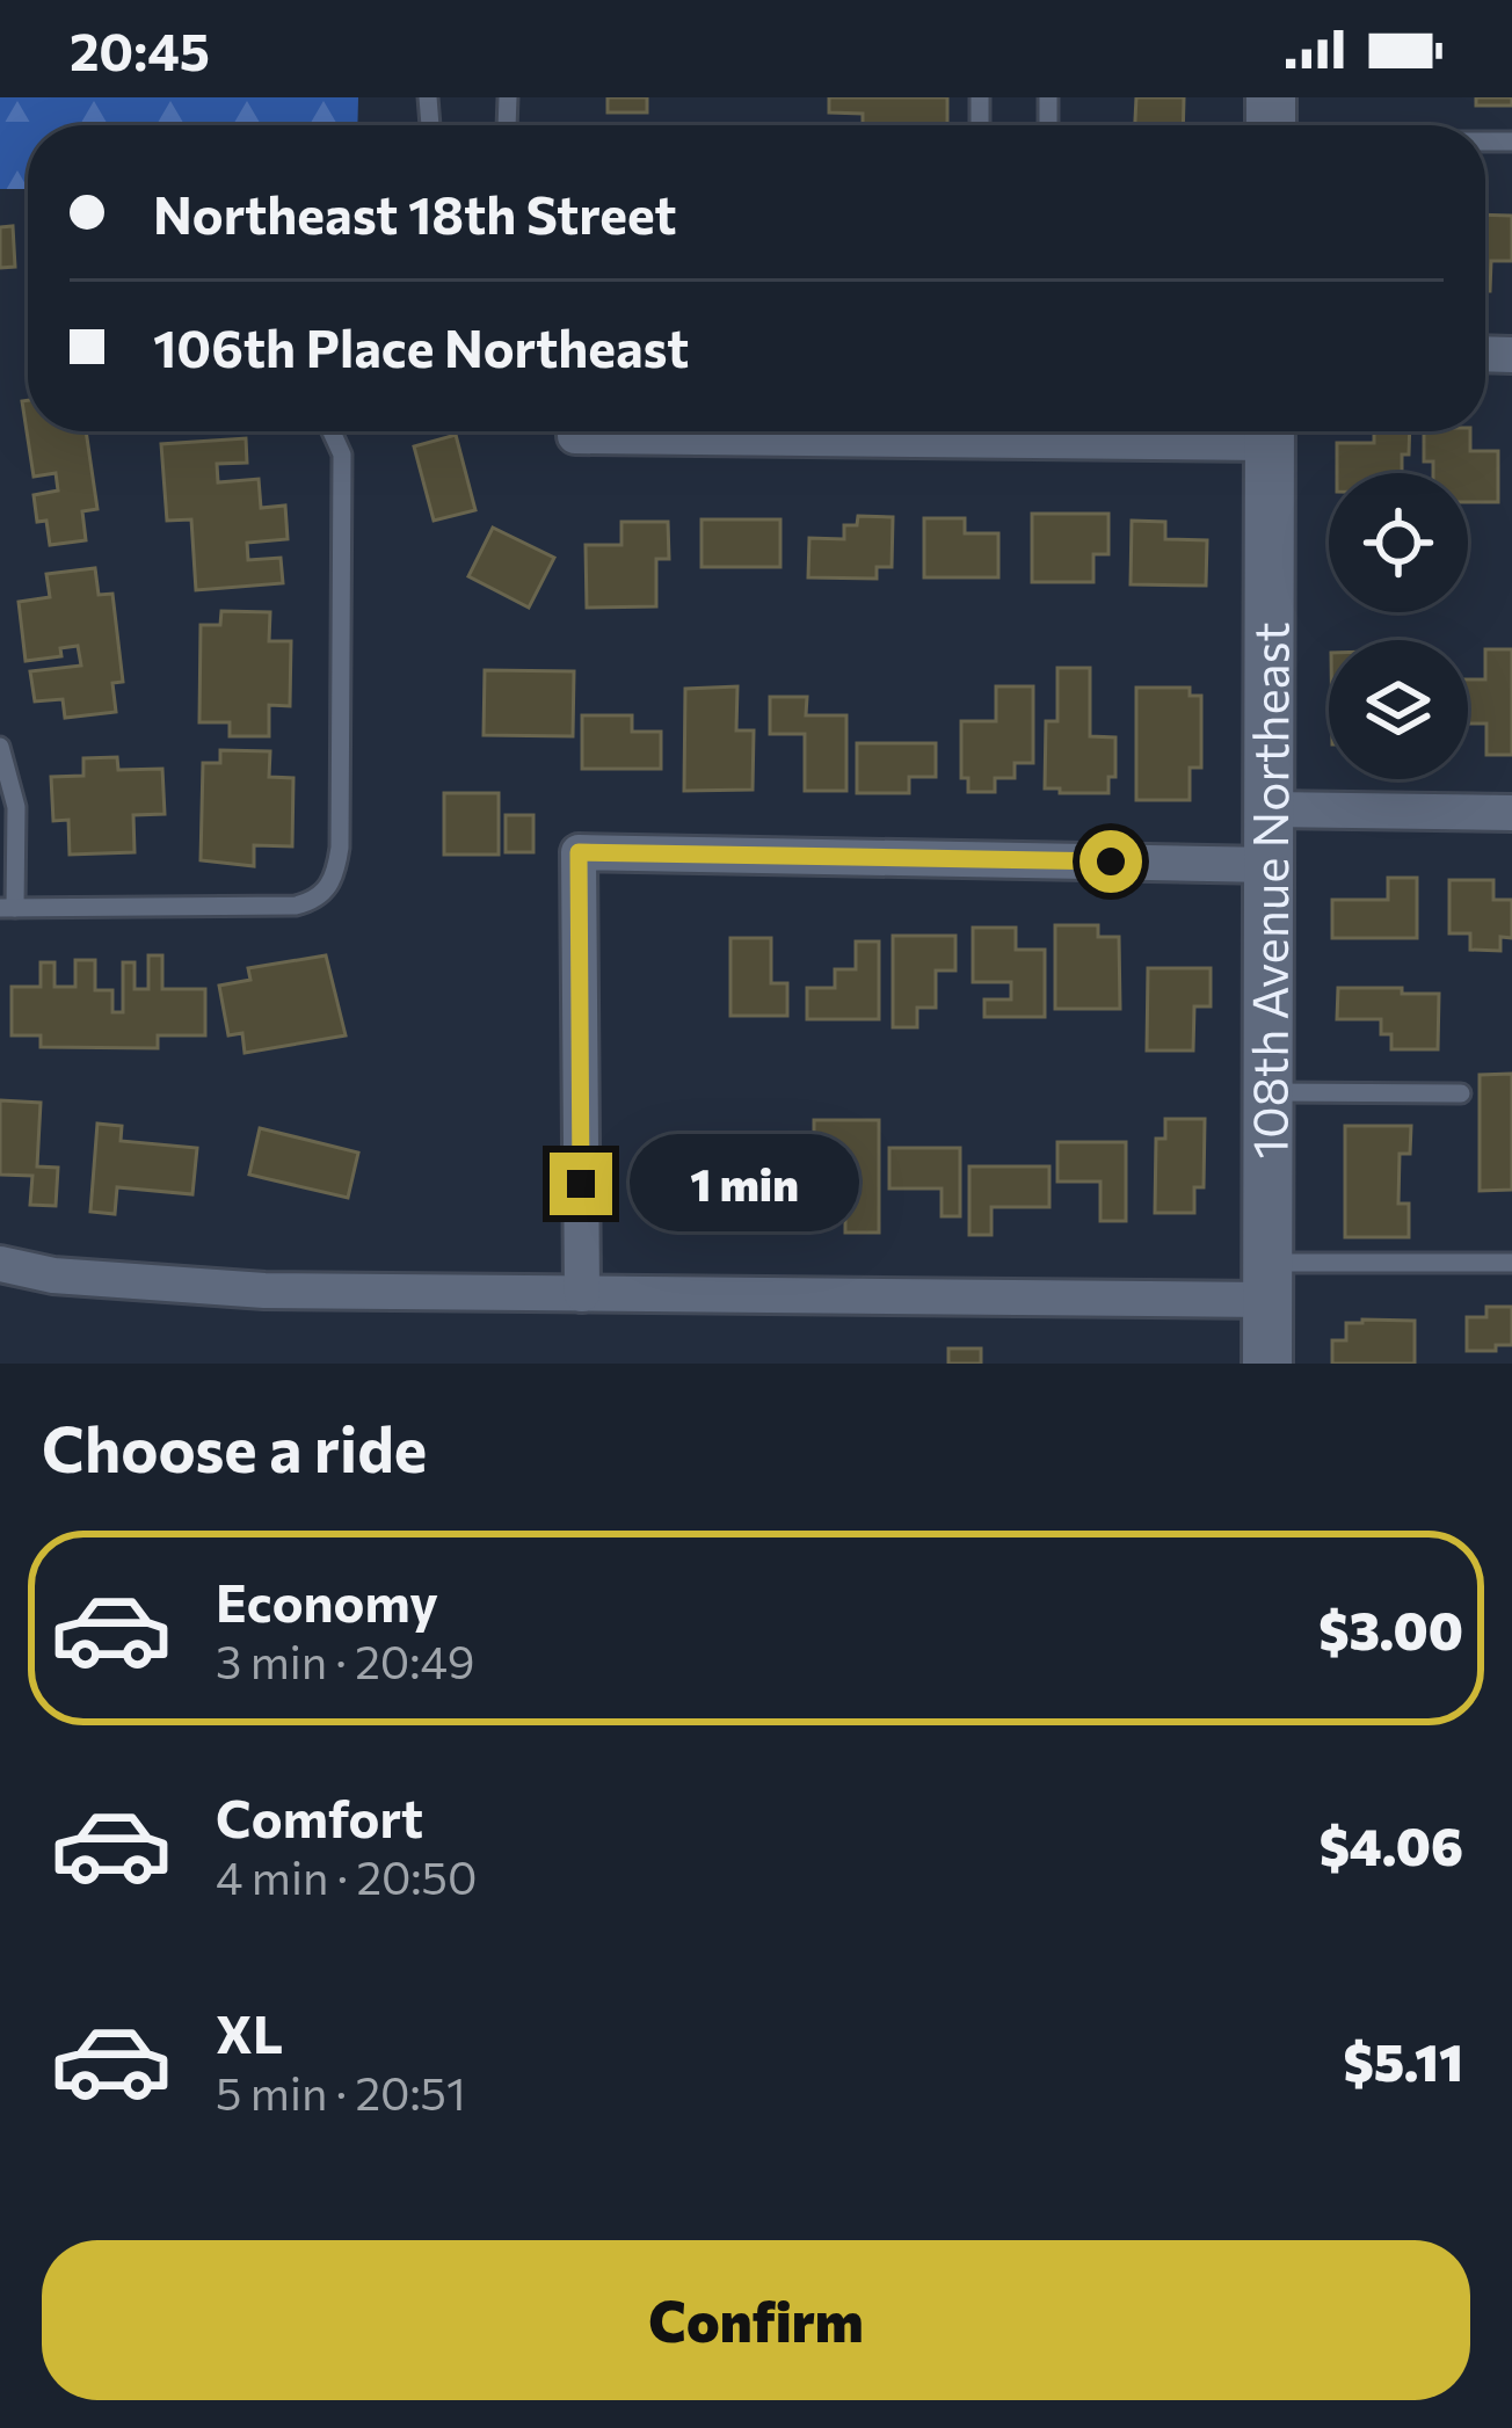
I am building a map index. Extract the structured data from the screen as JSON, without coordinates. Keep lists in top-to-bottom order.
{
  "streets": {
    "main road": ["108th Avenue Northeast"]
  },
  "page": {
    "status": "20:45",
    "banner": ["Northeast 18th Street", "106th Place Northeast"],
    "bubble": "1 min",
    "heading": "Choose a ride",
    "list": [
      {
        "name": "Economy",
        "note": "3 min · 20:49",
        "value": "$3.00"
      },
      {
        "name": "Comfort",
        "note": "4 min · 20:50",
        "value": "$4.06"
      },
      {
        "name": "XL",
        "note": "5 min · 20:51",
        "value": "$5.11"
      }
    ],
    "buttons": "Confirm"
  }
}
